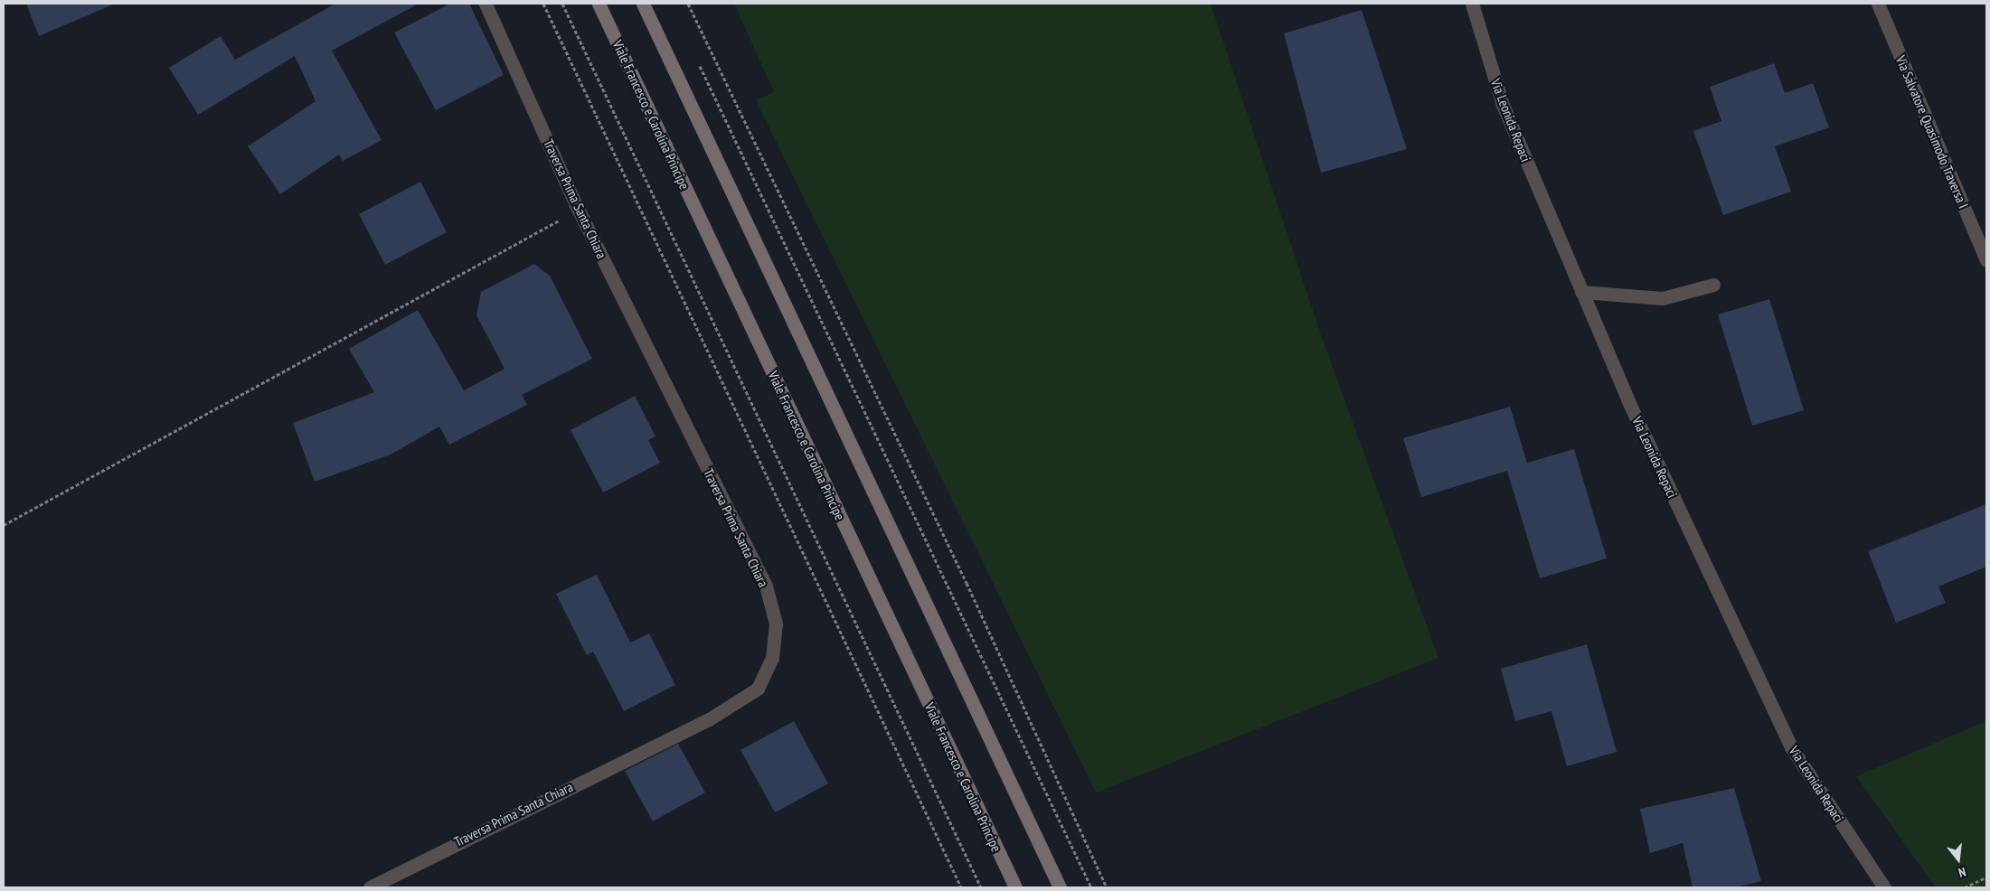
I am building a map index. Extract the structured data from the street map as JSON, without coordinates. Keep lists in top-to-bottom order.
{
  "streets": {
    "street": [
      "Viale Francesco e Carolina Principe",
      "Via Leonida Repaci",
      "Via Salvatore Quasimodo Traversa I",
      "Traversa Prima Santa Chiara"
    ]
  },
  "north": "bottom"
}
